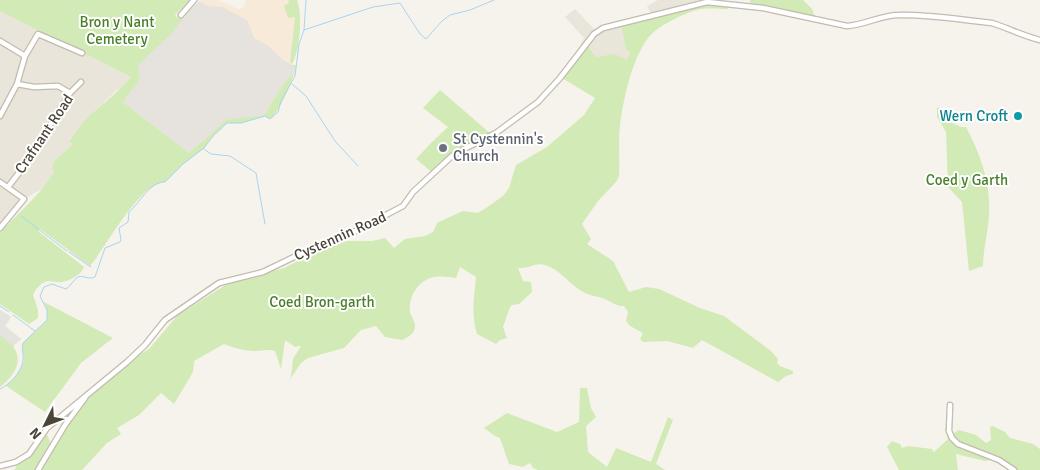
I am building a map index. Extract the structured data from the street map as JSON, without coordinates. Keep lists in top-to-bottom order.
{
  "streets": {
    "street": ["Crafnant Road", "Cystennin Road"]
  },
  "parks": ["Bron y Nant Cemetery", "Coed y Garth", "Coed Bron-garth"],
  "places": ["Wern Croft", "St Cystennin's Church"],
  "north": "bottom left"
}
